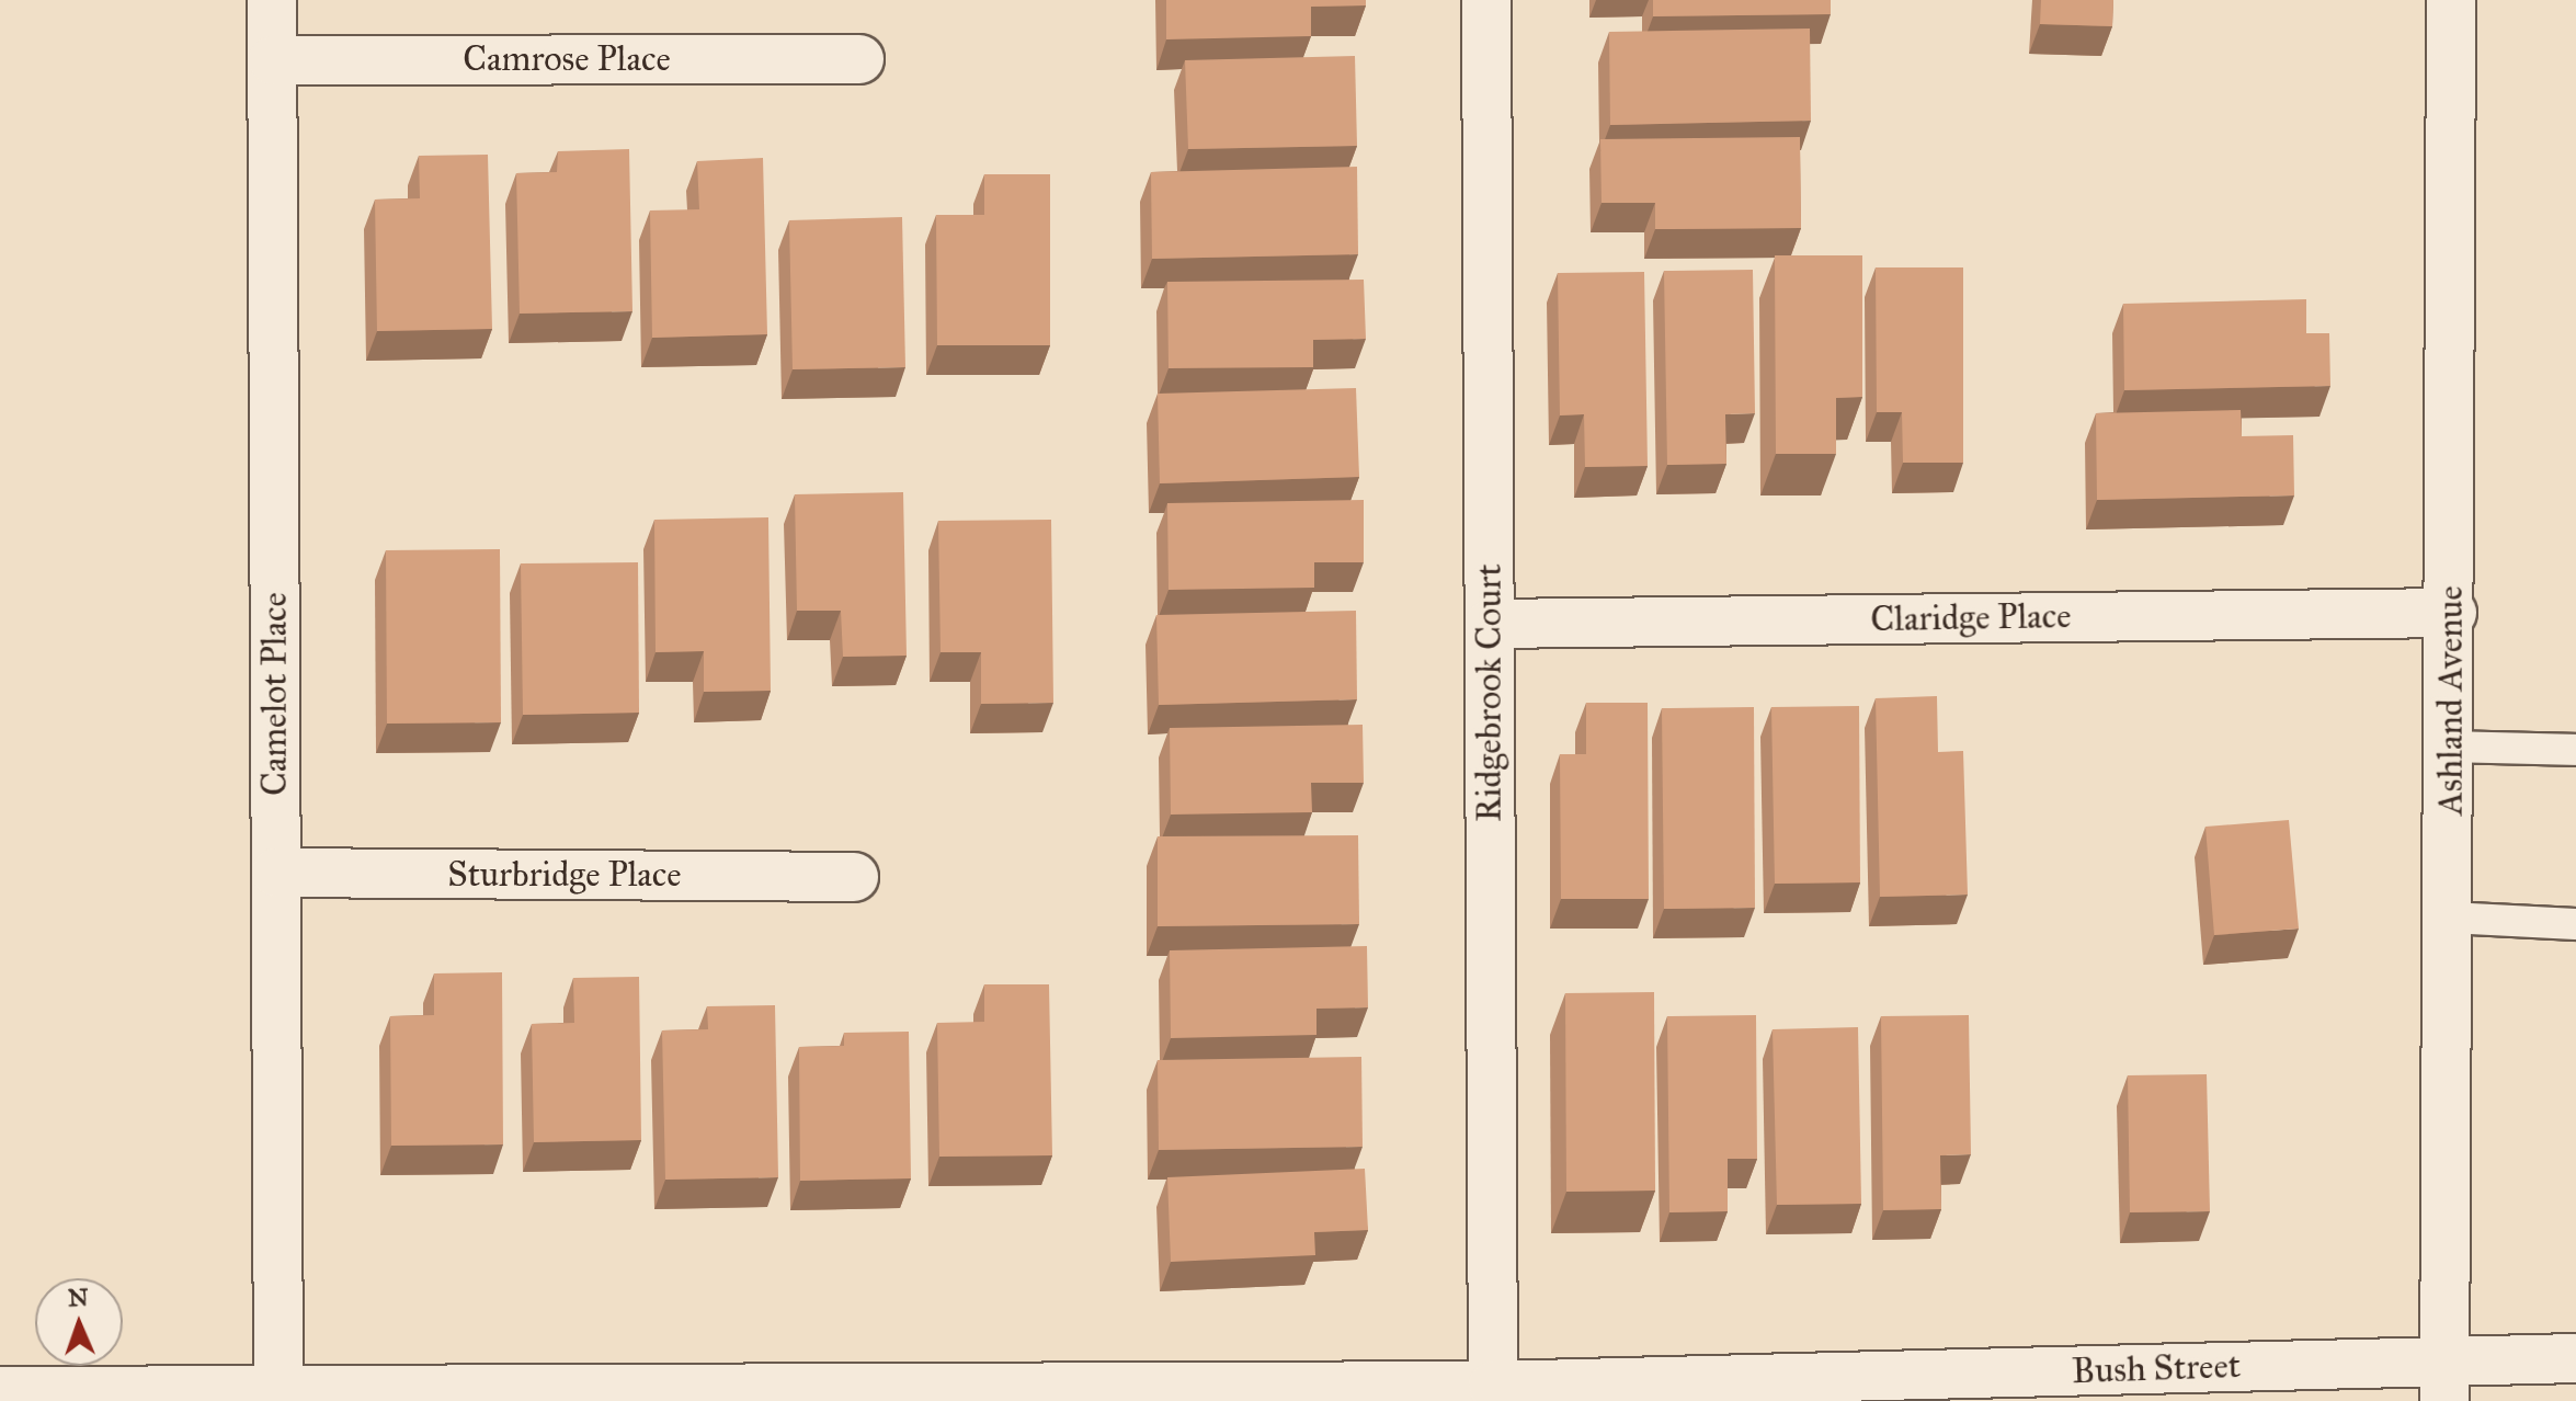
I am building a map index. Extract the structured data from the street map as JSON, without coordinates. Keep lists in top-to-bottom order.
{
  "streets": {
    "street": [
      "Camrose Place",
      "Claridge Place",
      "Ridgebrook Court",
      "Camelot Place",
      "Ashland Avenue",
      "Sturbridge Place",
      "Bush Street"
    ]
  },
  "crossings": [
    ["Camrose Place", "Camelot Place"],
    ["Claridge Place", "Ridgebrook Court"],
    ["Claridge Place", "Ashland Avenue"],
    ["Ridgebrook Court", "Bush Street"],
    ["Camelot Place", "Sturbridge Place"],
    ["Camelot Place", "Bush Street"],
    ["Ashland Avenue", "Bush Street"]
  ],
  "north": "top"
}
